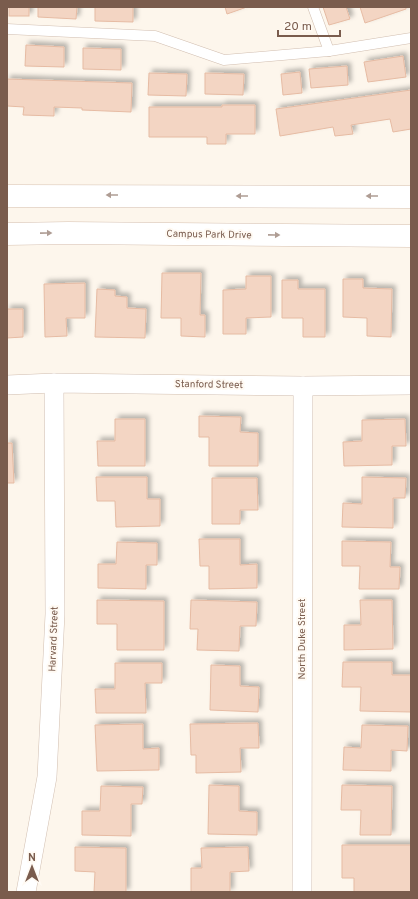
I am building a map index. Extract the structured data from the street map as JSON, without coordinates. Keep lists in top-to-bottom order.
{
  "streets": {
    "street": [
      "Campus Park Drive",
      "Stanford Street",
      "Harvard Street",
      "North Duke Street"
    ]
  },
  "crossings": [
    ["Stanford Street", "Harvard Street"],
    ["Stanford Street", "North Duke Street"]
  ],
  "scale_bar": "20 m",
  "north": "top"
}
